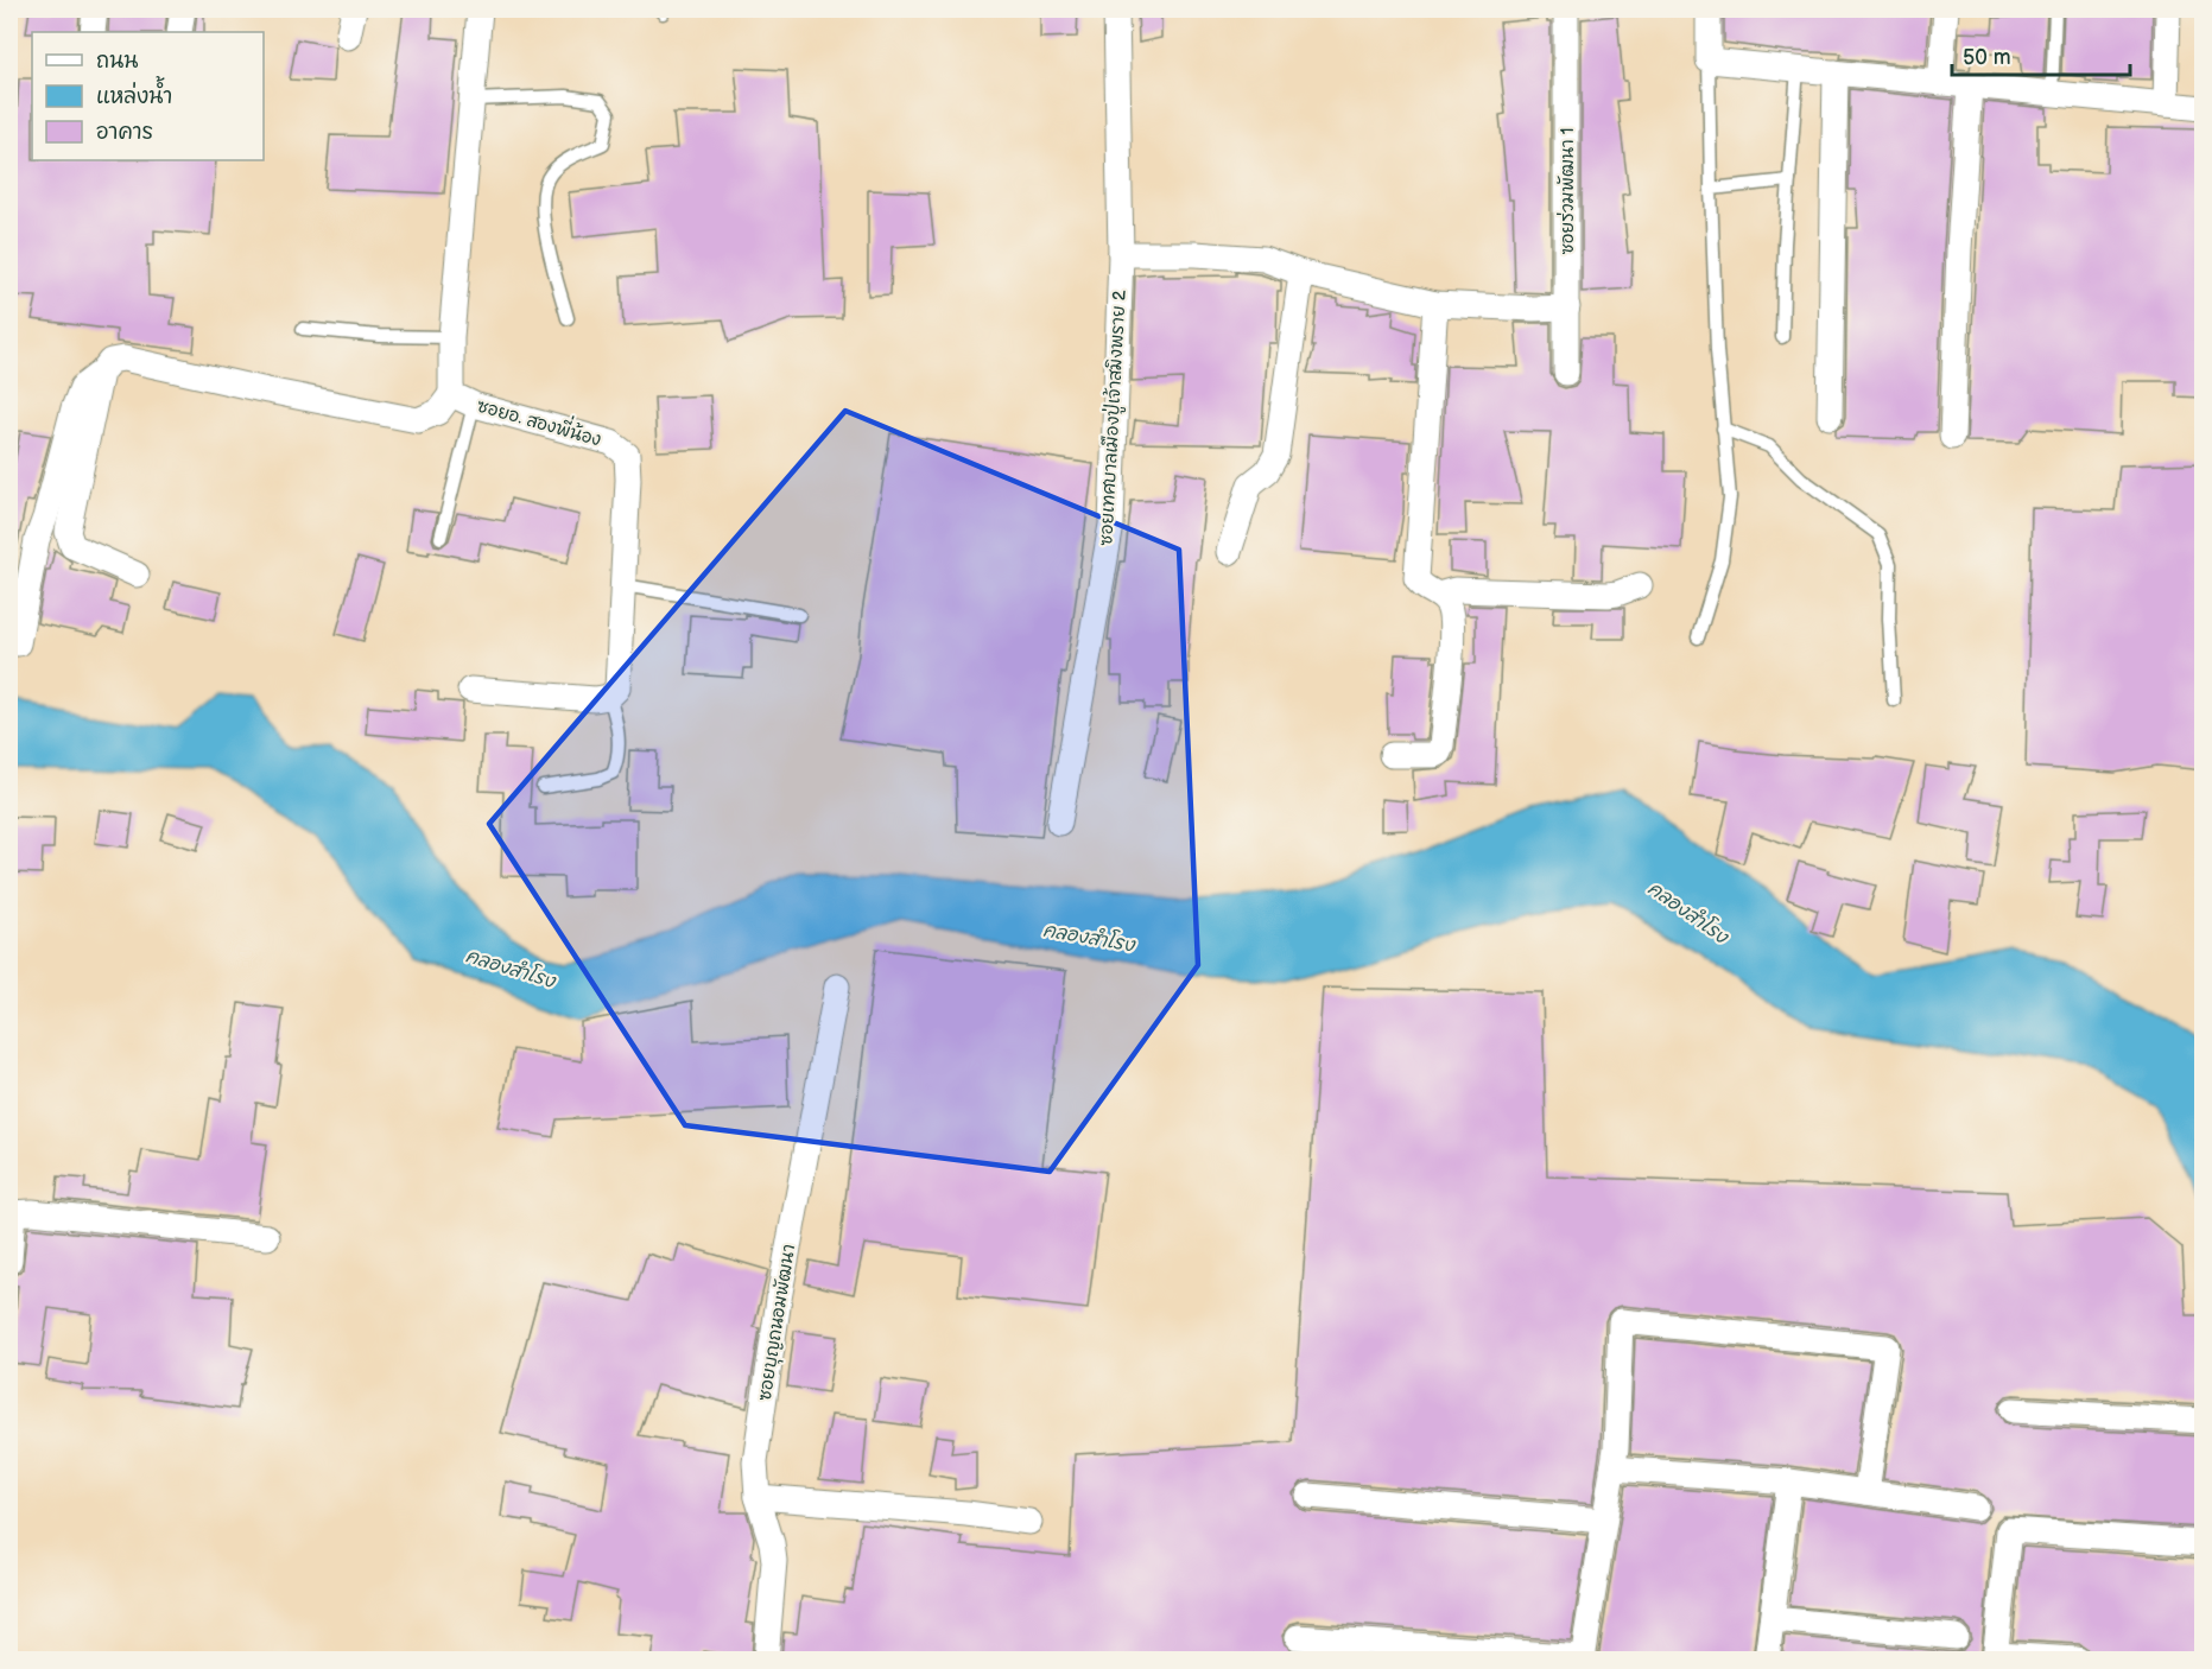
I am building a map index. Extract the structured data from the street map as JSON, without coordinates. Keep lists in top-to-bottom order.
{
  "streets": {
    "street": [
      "ซอยร่วมพัฒนา 1",
      "ซอยเทศบาลเมืองปู่เจ้าสมิงพราย 2",
      "ซอยอ. สองพี่น้อง",
      "ซอยบุญถนอมพัฒนา"
    ]
  },
  "water": ["คลองสำโรง"],
  "legend": ["ถนน", "แหล่งน้ำ", "อาคาร"],
  "scale_bar": "50 m"
}
